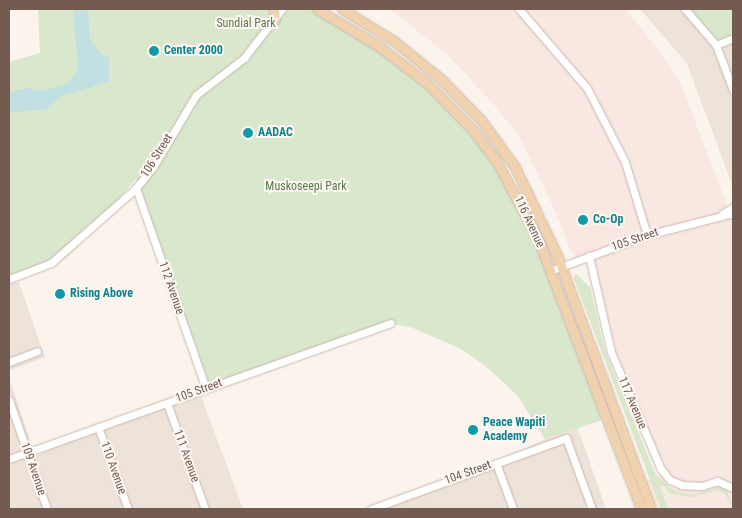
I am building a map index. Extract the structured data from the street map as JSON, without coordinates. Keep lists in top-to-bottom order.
{
  "streets": {
    "main road": ["116 Avenue"],
    "street": [
      "106 Street",
      "105 Street",
      "112 Avenue",
      "117 Avenue",
      "111 Avenue",
      "110 Avenue",
      "109 Avenue",
      "104 Street"
    ]
  },
  "crossings": [
    ["106 Street", "112 Avenue"],
    ["116 Avenue", "105 Street"],
    ["105 Street", "112 Avenue"],
    ["105 Street", "117 Avenue"],
    ["105 Street", "111 Avenue"],
    ["105 Street", "110 Avenue"],
    ["105 Street", "109 Avenue"]
  ],
  "parks": ["Sundial Park", "Muskoseepi Park"],
  "places": [
    "Center 2000",
    "AADAC",
    "Co-Op",
    "Rising Above",
    "Peace Wapiti Academy"
  ]
}
